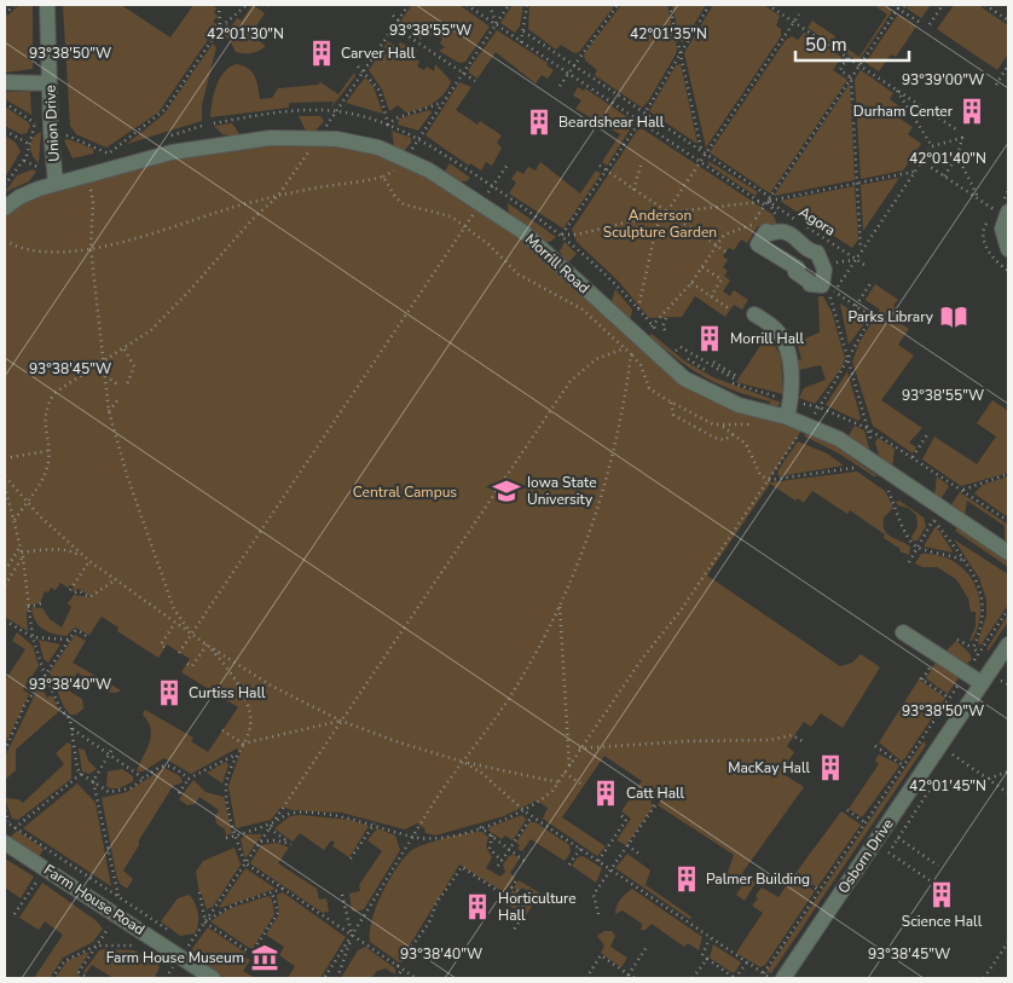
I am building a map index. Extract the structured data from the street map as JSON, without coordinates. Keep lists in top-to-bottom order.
{
  "streets": {
    "street": [
      "Union Drive",
      "Morrill Road",
      "Osborn Drive",
      "Farm House Road"
    ],
    "path": ["Agora"]
  },
  "crossings": [
    ["Union Drive", "Morrill Road"]
  ],
  "parks": ["Anderson Sculpture Garden", "Central Campus"],
  "places": {
    "building": [
      "Carver Hall",
      "Durham Center",
      "Beardshear Hall",
      "Morrill Hall",
      "Curtiss Hall",
      "MacKay Hall",
      "Catt Hall",
      "Palmer Building",
      "Science Hall",
      "Horticulture Hall"
    ],
    "library": ["Parks Library"],
    "school or university": ["Iowa State University"],
    "museum": ["Farm House Museum"]
  },
  "scale_bar": "50 m",
  "coordinates": [
    "93°38'55\"W",
    "42°01'30\"N",
    "42°01'35\"N",
    "93°38'50\"W",
    "93°39'00\"W",
    "42°01'40\"N",
    "93°38'45\"W",
    "93°38'40\"W",
    "42°01'45\"N"
  ]
}
